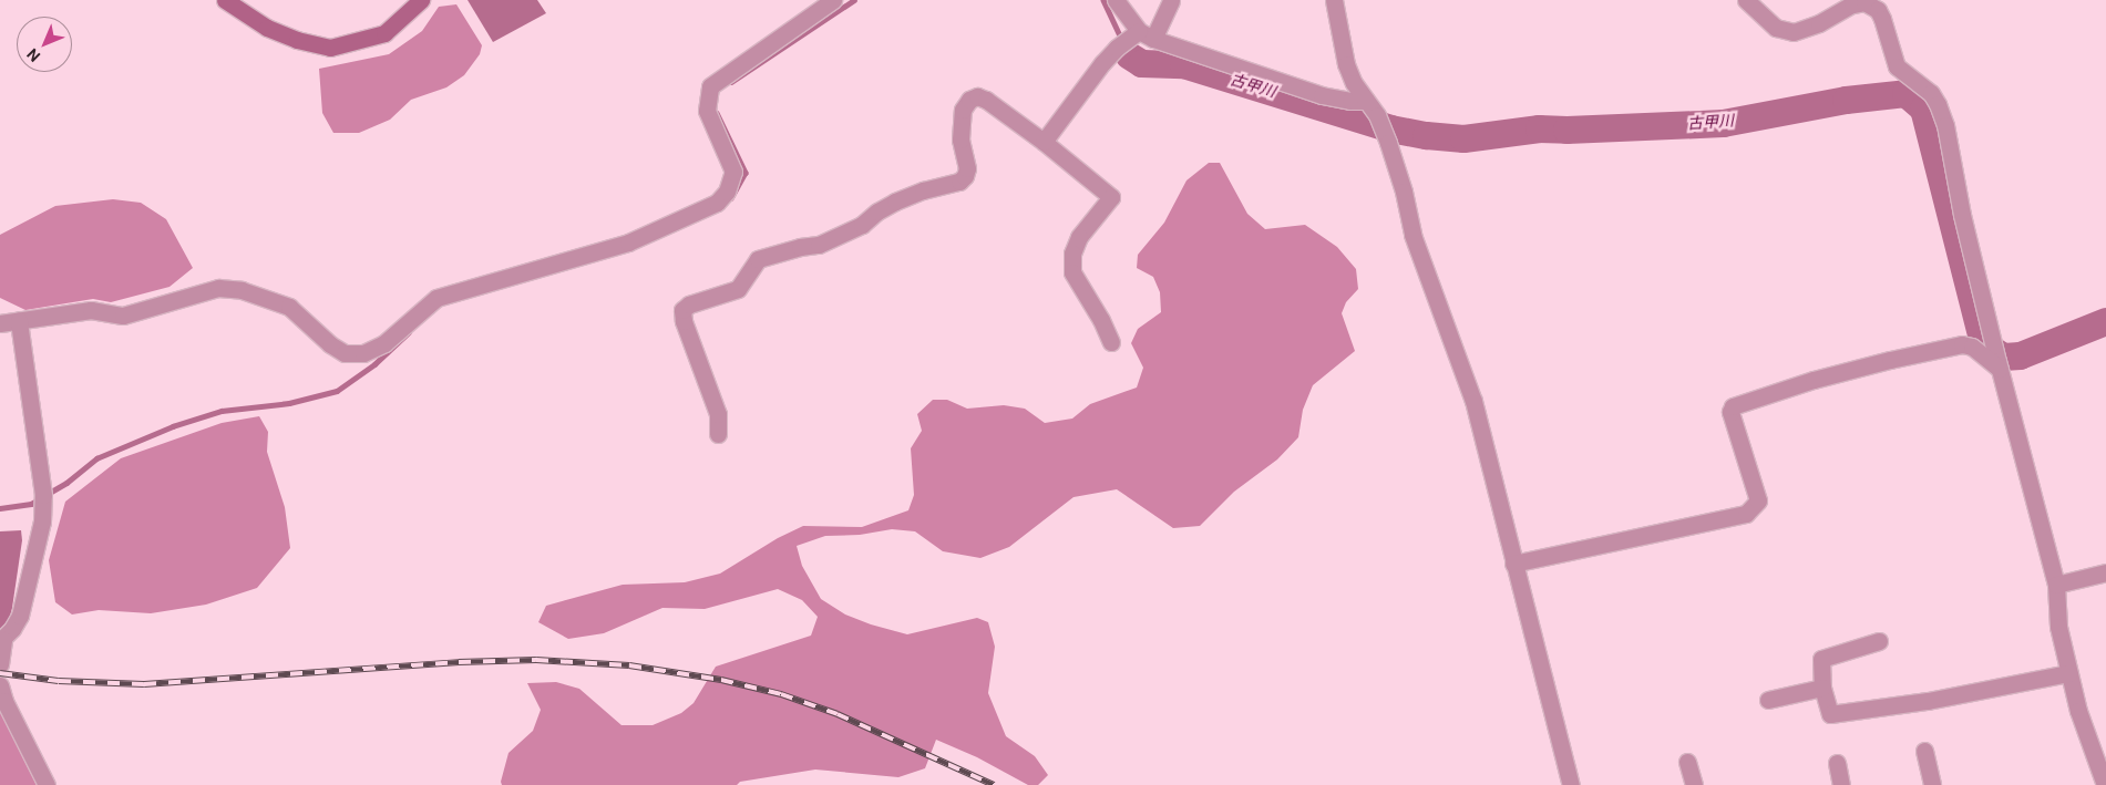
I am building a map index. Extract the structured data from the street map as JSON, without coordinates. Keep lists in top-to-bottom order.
{
  "water": ["古甲川"],
  "north": "bottom left"
}
